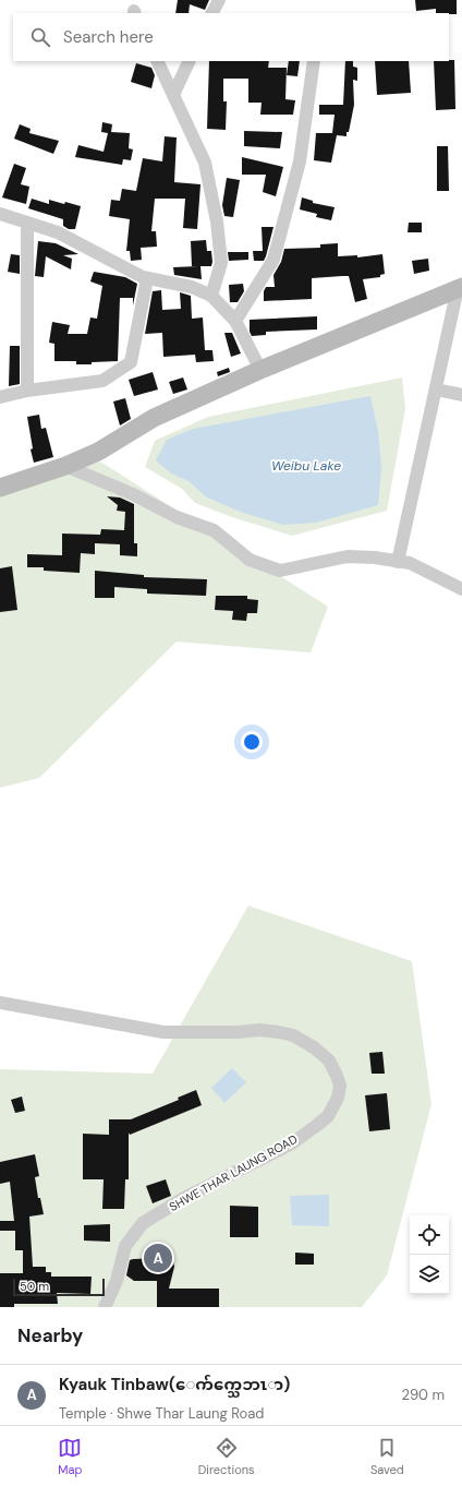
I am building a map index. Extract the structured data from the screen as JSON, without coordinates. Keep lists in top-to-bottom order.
{
  "streets": {
    "street": ["SHWE THAR LAUNG ROAD"]
  },
  "water": ["Weibu Lake"],
  "scale_bar": "50 m",
  "page": {
    "search": "Search here",
    "pins": "A",
    "scale": "50 m",
    "heading": "Nearby",
    "list": [
      {
        "mark": "A",
        "name": "Kyauk Tinbaw(ေက်က္သေဘၤာ)",
        "note": "Temple · Shwe Thar Laung Road",
        "value": "290 m"
      }
    ],
    "nav": ["Map", "Directions", "Saved"]
  }
}
